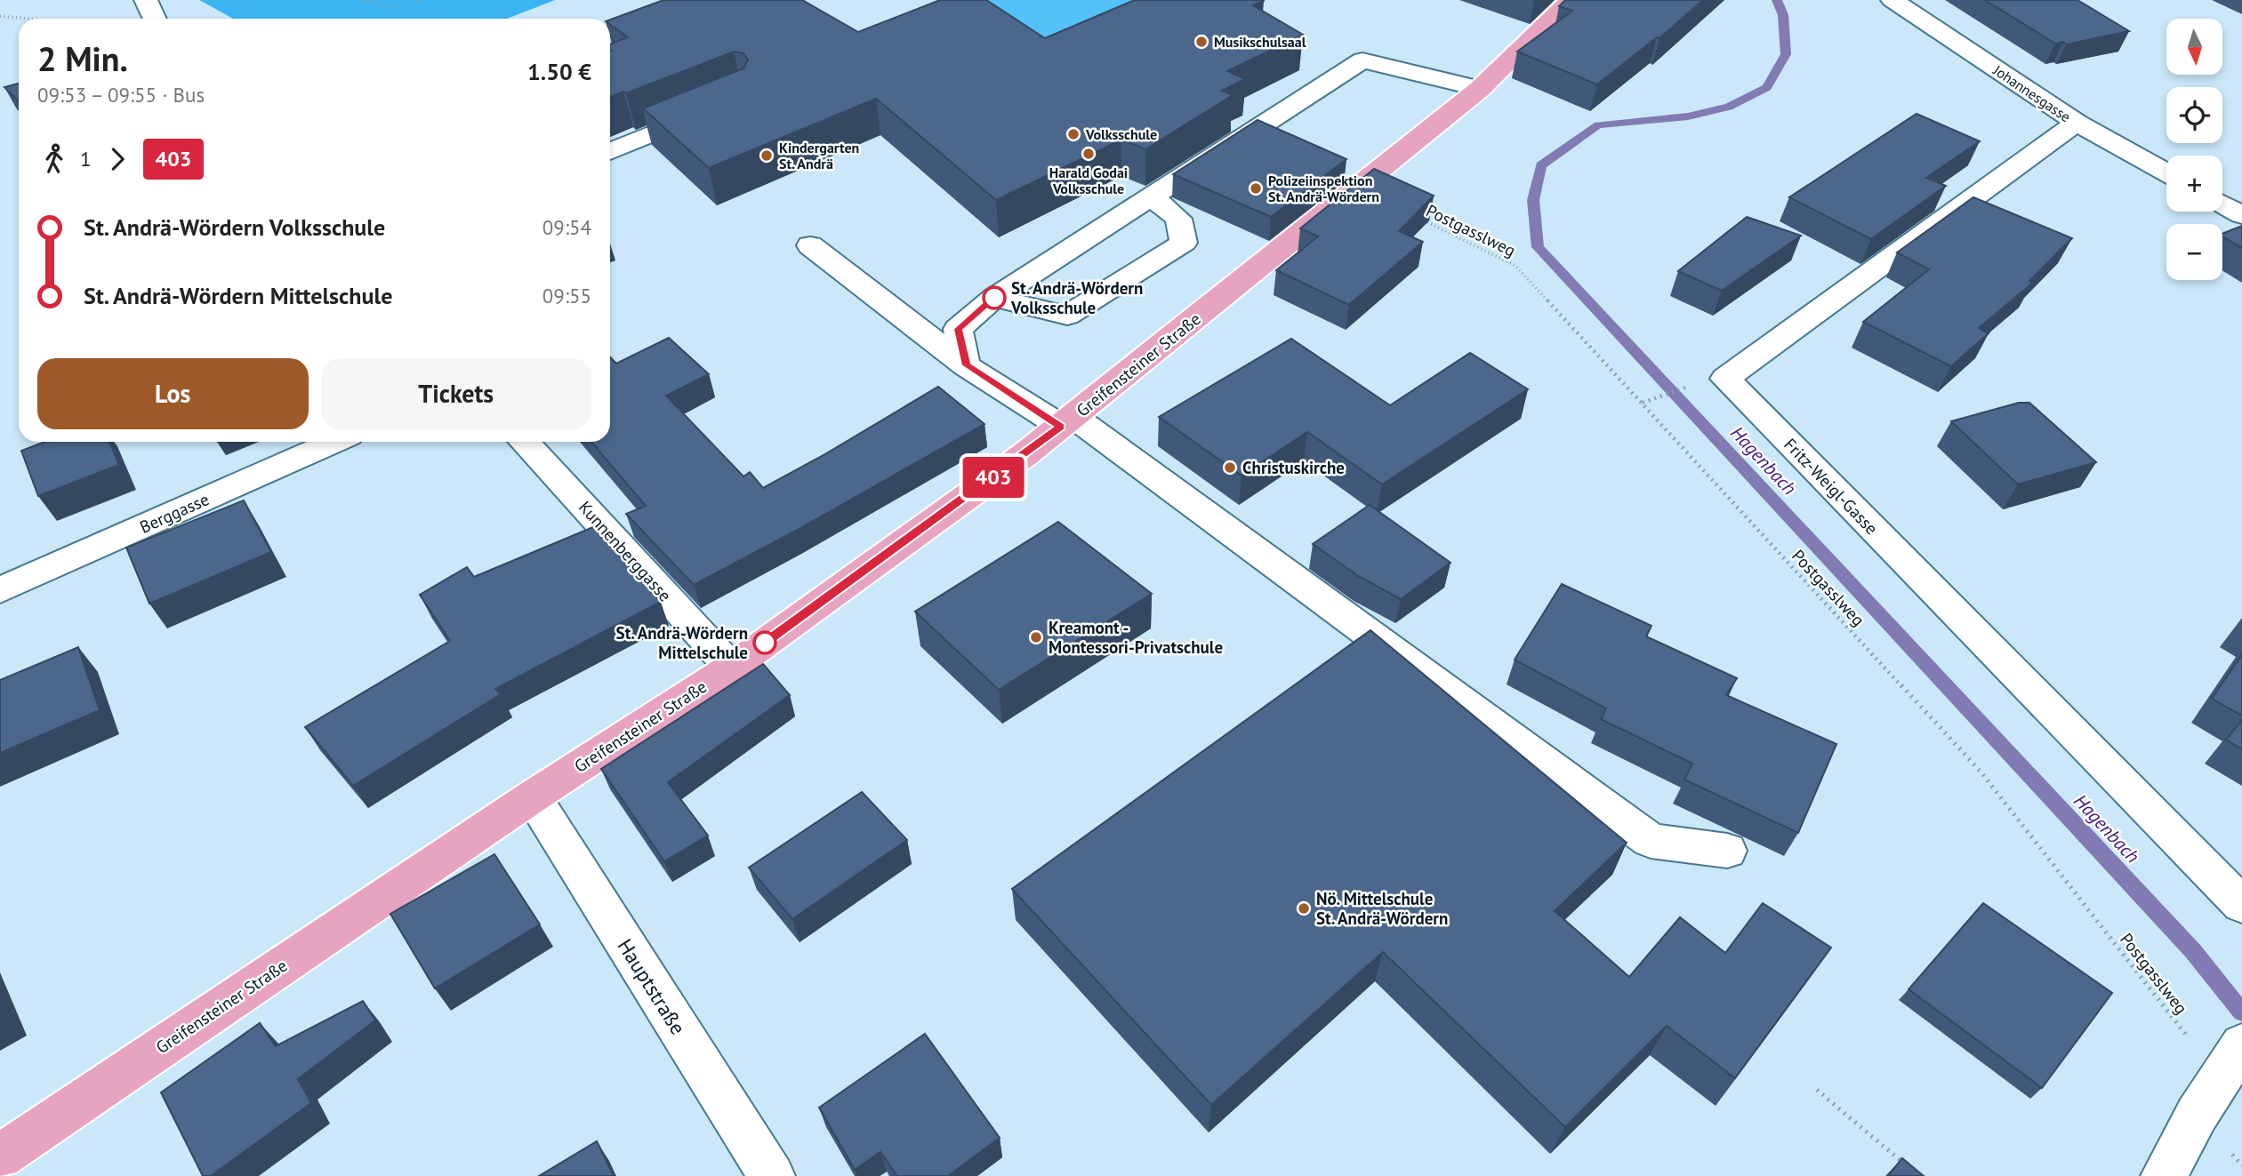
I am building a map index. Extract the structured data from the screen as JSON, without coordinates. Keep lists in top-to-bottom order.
{
  "streets": {
    "main road": ["Greifensteiner Straße"],
    "street": [
      "Johannesgasse",
      "Fritz-Weigl-Gasse",
      "Berggasse",
      "Kunnenberggasse",
      "Hauptstraße"
    ],
    "path": ["Postgasslweg"]
  },
  "crossings": [
    ["Johannesgasse", "Fritz-Weigl-Gasse"],
    ["Postgasslweg", "Greifensteiner Straße"],
    ["Greifensteiner Straße", "Kunnenberggasse"],
    ["Greifensteiner Straße", "Hauptstraße"]
  ],
  "water": ["Hagenbach"],
  "places": [
    "Musikschulsaal",
    "Volksschule",
    "Harald Godai Volksschule",
    "Kindergarten St. Andrä",
    "Polizeiinspektion St. Andrä-Wördern",
    "St. Andrä-Wördern Volksschule",
    "Christuskirche",
    "Kreamont - Montessori-Privatschule",
    "St. Andrä-Wördern Mittelschule",
    "Nö. Mittelschule St. Andrä-Wördern"
  ],
  "lines": ["bus line 403"],
  "north": "bottom",
  "page": {
    "on_map": "403",
    "map_buttons": ["+", "−"],
    "heading": ["2 Min.", "09:53 – 09:55 · Bus", "1.50 €"],
    "legs": ["1", "403"],
    "list": [
      {
        "name": "St. Andrä-Wördern Volksschule",
        "value": "09:54"
      },
      {
        "name": "St. Andrä-Wördern Mittelschule",
        "value": "09:55"
      }
    ],
    "buttons": ["Los", "Tickets"]
  }
}
